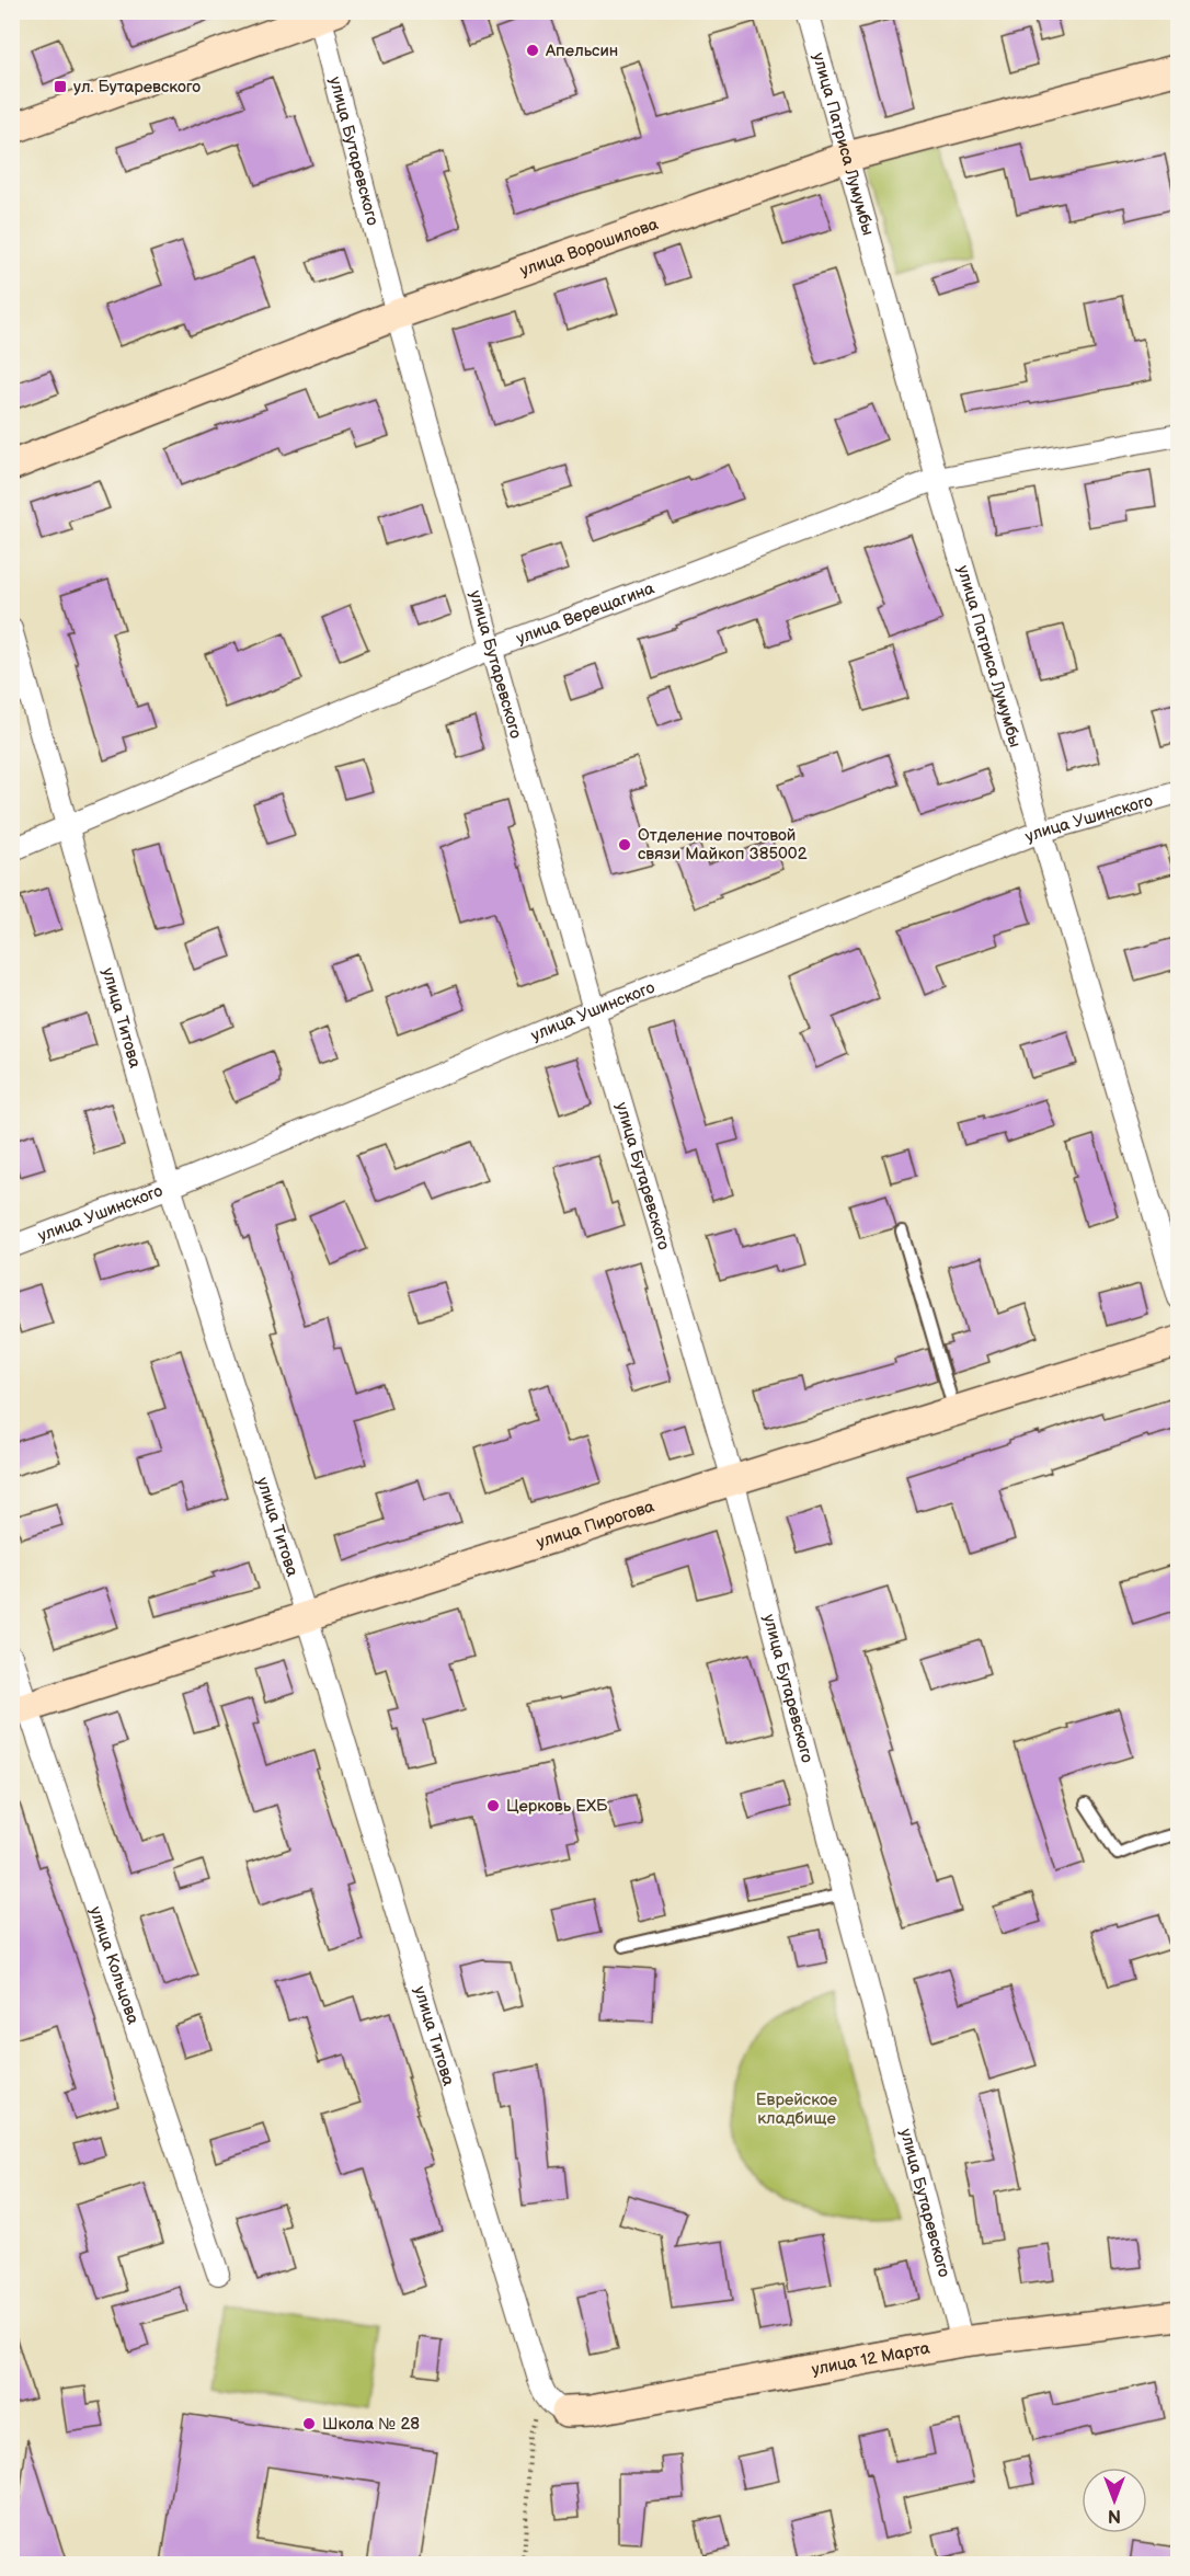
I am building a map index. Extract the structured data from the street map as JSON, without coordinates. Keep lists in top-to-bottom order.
{
  "streets": {
    "street": [
      "улица Патриса Лумумбы",
      "улица Бутаревского",
      "улица Ворошилова",
      "улица Верещагина",
      "улица Ушинского",
      "улица Титова",
      "улица Пирогова",
      "улица Кольцова",
      "улица 12 Марта"
    ]
  },
  "crossings": [
    ["улица Патриса Лумумбы", "улица Ворошилова"],
    ["улица Патриса Лумумбы", "улица Верещагина"],
    ["улица Патриса Лумумбы", "улица Ушинского"],
    ["улица Бутаревского", "улица Ворошилова"],
    ["улица Бутаревского", "улица Верещагина"],
    ["улица Бутаревского", "улица Ушинского"],
    ["улица Бутаревского", "улица Пирогова"],
    ["улица Бутаревского", "улица 12 Марта"],
    ["улица Верещагина", "улица Титова"],
    ["улица Ушинского", "улица Титова"],
    ["улица Титова", "улица Пирогова"],
    ["улица Пирогова", "улица Кольцова"]
  ],
  "parks": ["Еврейское кладбище"],
  "places": {
    "other": [
      "Апельсин",
      "Отделение почтовой связи Майкоп 385002",
      "Церковь ЕХБ",
      "Школа № 28"
    ],
    "transit": ["ул. Бутаревского"]
  },
  "north": "bottom"
}
